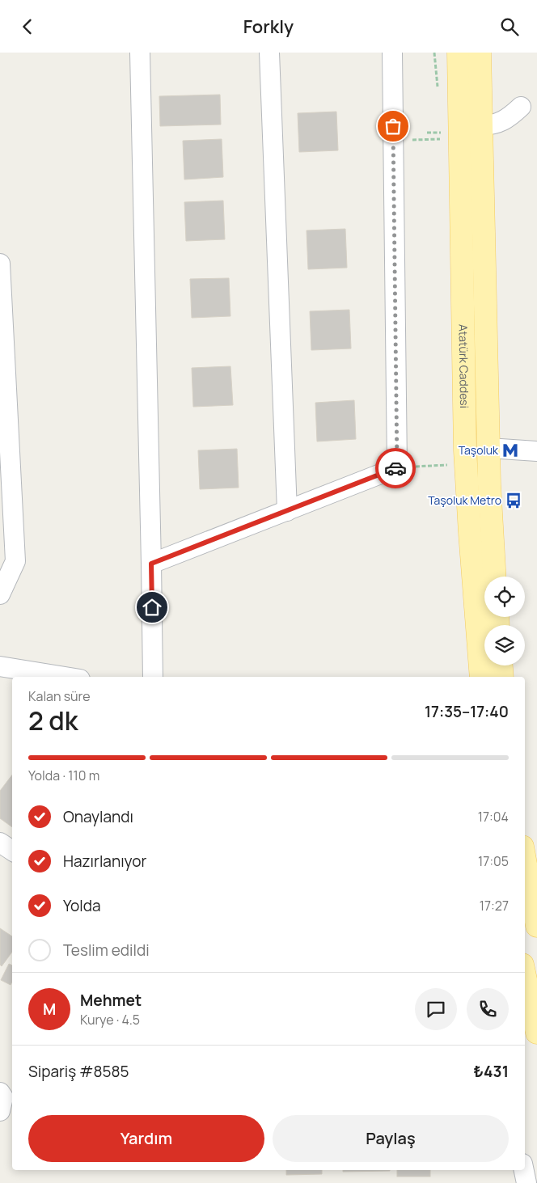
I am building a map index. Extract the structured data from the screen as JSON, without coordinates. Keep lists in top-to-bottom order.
{
  "streets": {
    "main road": ["Atatürk Caddesi"]
  },
  "places": {
    "metro station": ["Taşoluk"],
    "bus stop": ["Taşoluk Metro"]
  },
  "page": {
    "header": "Forkly",
    "heading": ["2 dk", "Kalan süre", "17:35–17:40"],
    "panel": [
      "Mehmet",
      "Kurye · 4.5",
      "Sipariş #8585",
      "₺431"
    ],
    "bar": "Yolda · 110 m",
    "list": [
      ["Onaylandı", "17:04"],
      ["Hazırlanıyor", "17:05"],
      ["Yolda", "17:27"],
      "Teslim edildi"
    ],
    "round": "M",
    "buttons": ["Yardım", "Paylaş"]
  }
}
